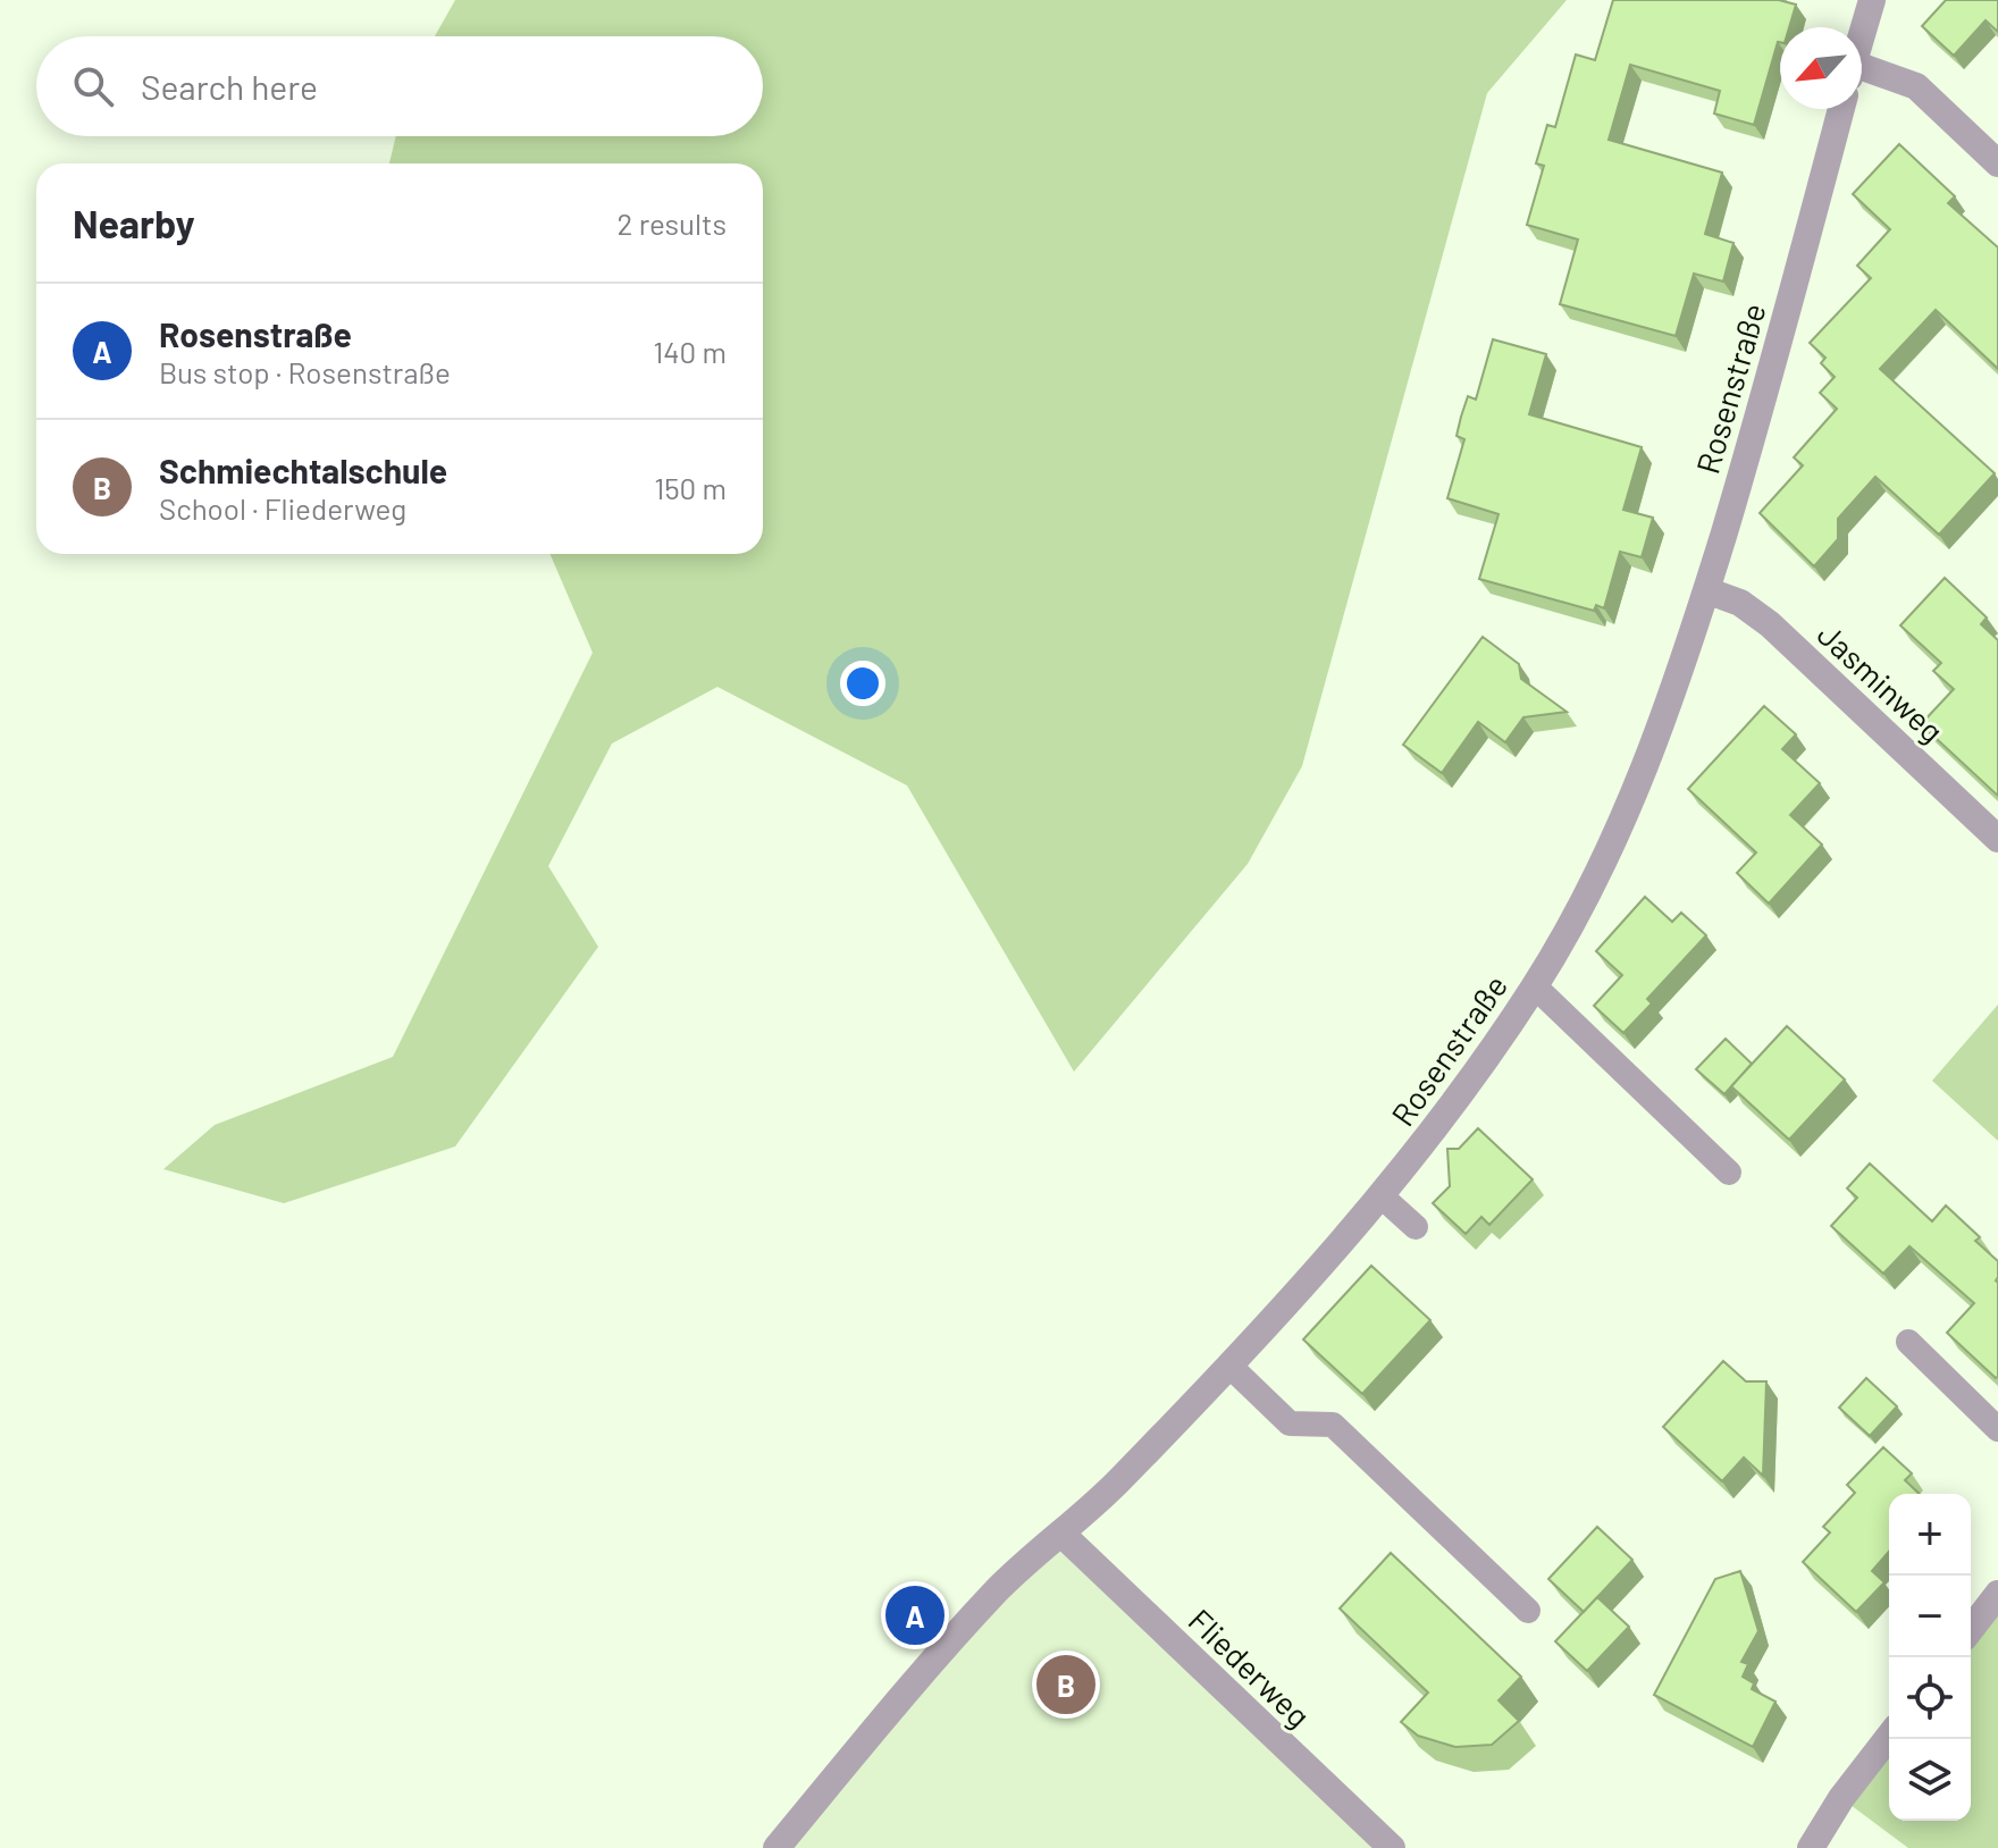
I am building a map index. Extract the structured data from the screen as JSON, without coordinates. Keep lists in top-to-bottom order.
{
  "streets": {
    "street": ["Rosenstraße", "Jasminweg", "Fliederweg"]
  },
  "crossings": [
    ["Rosenstraße", "Jasminweg"],
    ["Rosenstraße", "Fliederweg"]
  ],
  "north": "bottom left",
  "page": {
    "search": "Search here",
    "heading": ["Nearby", "2 results"],
    "list": [
      {
        "mark": "A",
        "name": "Rosenstraße",
        "note": "Bus stop · Rosenstraße",
        "value": "140 m"
      },
      {
        "mark": "B",
        "name": "Schmiechtalschule",
        "note": "School · Fliederweg",
        "value": "150 m"
      }
    ],
    "map_buttons": ["+", "−"],
    "pins": ["A", "B"]
  }
}
